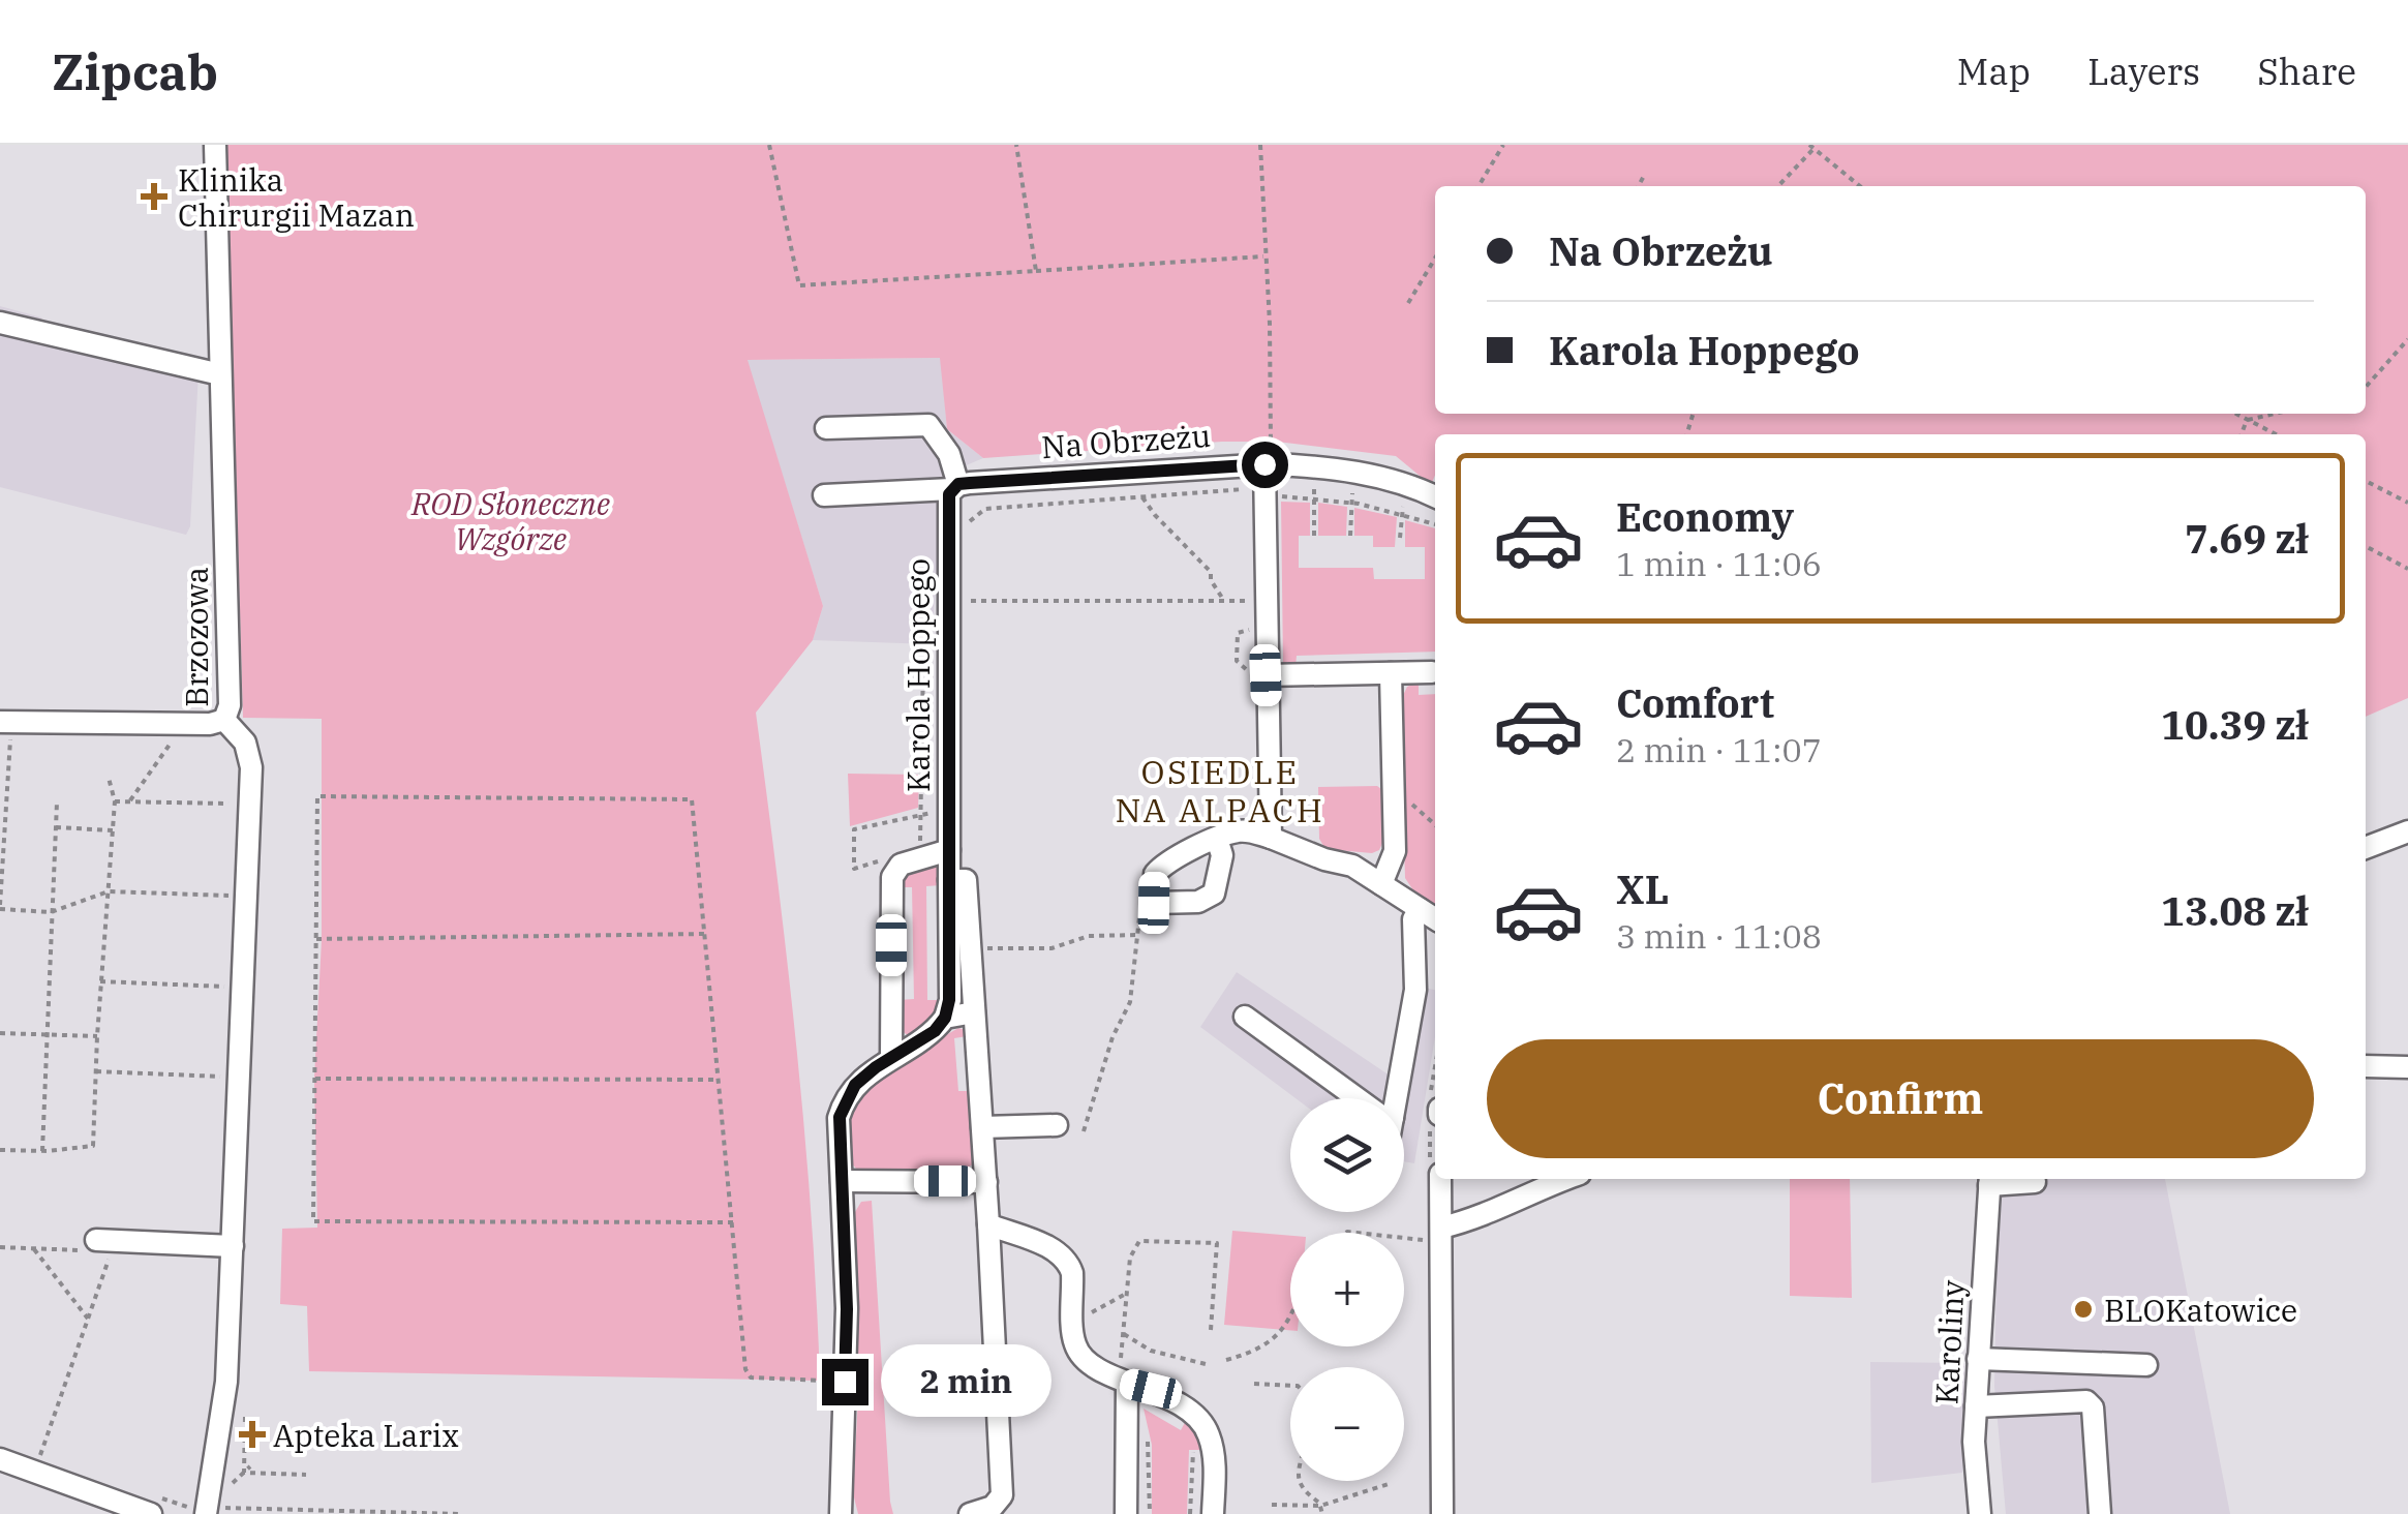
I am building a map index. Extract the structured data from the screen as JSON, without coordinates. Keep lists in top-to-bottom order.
{
  "streets": {
    "street": [
      "Na Obrzeżu",
      "Brzozowa",
      "Karola Hoppego",
      "Karoliny"
    ]
  },
  "crossings": [
    ["Na Obrzeżu", "Karola Hoppego"]
  ],
  "districts": ["OSIEDLE NA ALPACH"],
  "parks": ["ROD Słoneczne Wzgórze"],
  "places": {
    "health": ["Klinika Chirurgii Mazan", "Apteka Larix"],
    "other": ["BLOKatowice"]
  },
  "page": {
    "header": "Zipcab",
    "nav": ["Map", "Layers", "Share"],
    "banner": ["Na Obrzeżu", "Karola Hoppego"],
    "list": [
      {
        "name": "Economy",
        "note": "1 min · 11:06",
        "value": "7.69 zł"
      },
      {
        "name": "Comfort",
        "note": "2 min · 11:07",
        "value": "10.39 zł"
      },
      {
        "name": "XL",
        "note": "3 min · 11:08",
        "value": "13.08 zł"
      }
    ],
    "buttons": "Confirm",
    "map_buttons": ["+", "−"],
    "bubble": "2 min"
  }
}
